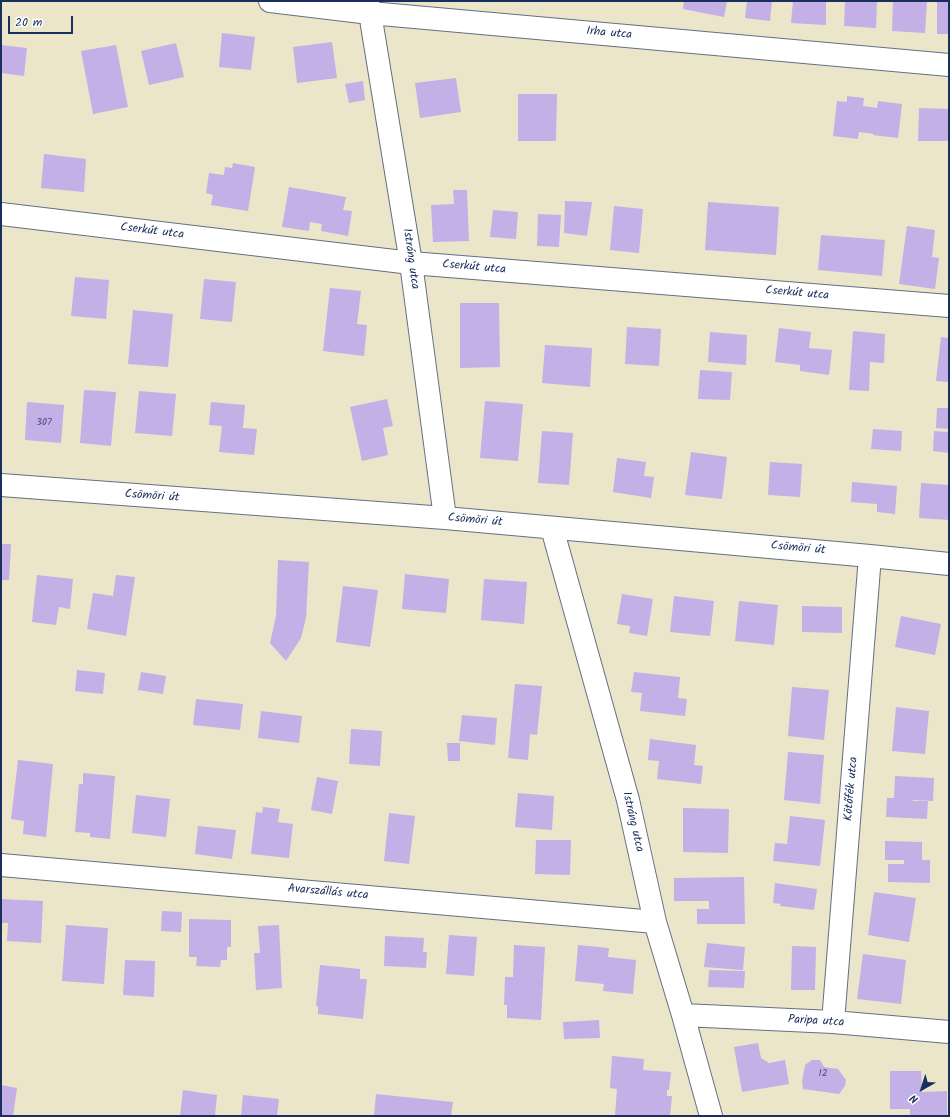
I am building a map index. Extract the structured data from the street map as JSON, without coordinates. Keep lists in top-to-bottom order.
{
  "streets": {
    "street": [
      "Irha utca",
      "Cserkút utca",
      "Istráng utca",
      "Csömöri út",
      "Kötőfék utca",
      "Avarszállás utca",
      "Paripa utca"
    ]
  },
  "crossings": [
    ["Irha utca", "Istráng utca"],
    ["Cserkút utca", "Istráng utca"],
    ["Istráng utca", "Csömöri út"],
    ["Istráng utca", "Avarszállás utca"],
    ["Istráng utca", "Paripa utca"],
    ["Csömöri út", "Kötőfék utca"],
    ["Kötőfék utca", "Paripa utca"]
  ],
  "house_numbers": ["307", "12"],
  "scale_bar": "20 m",
  "north": "bottom left"
}
